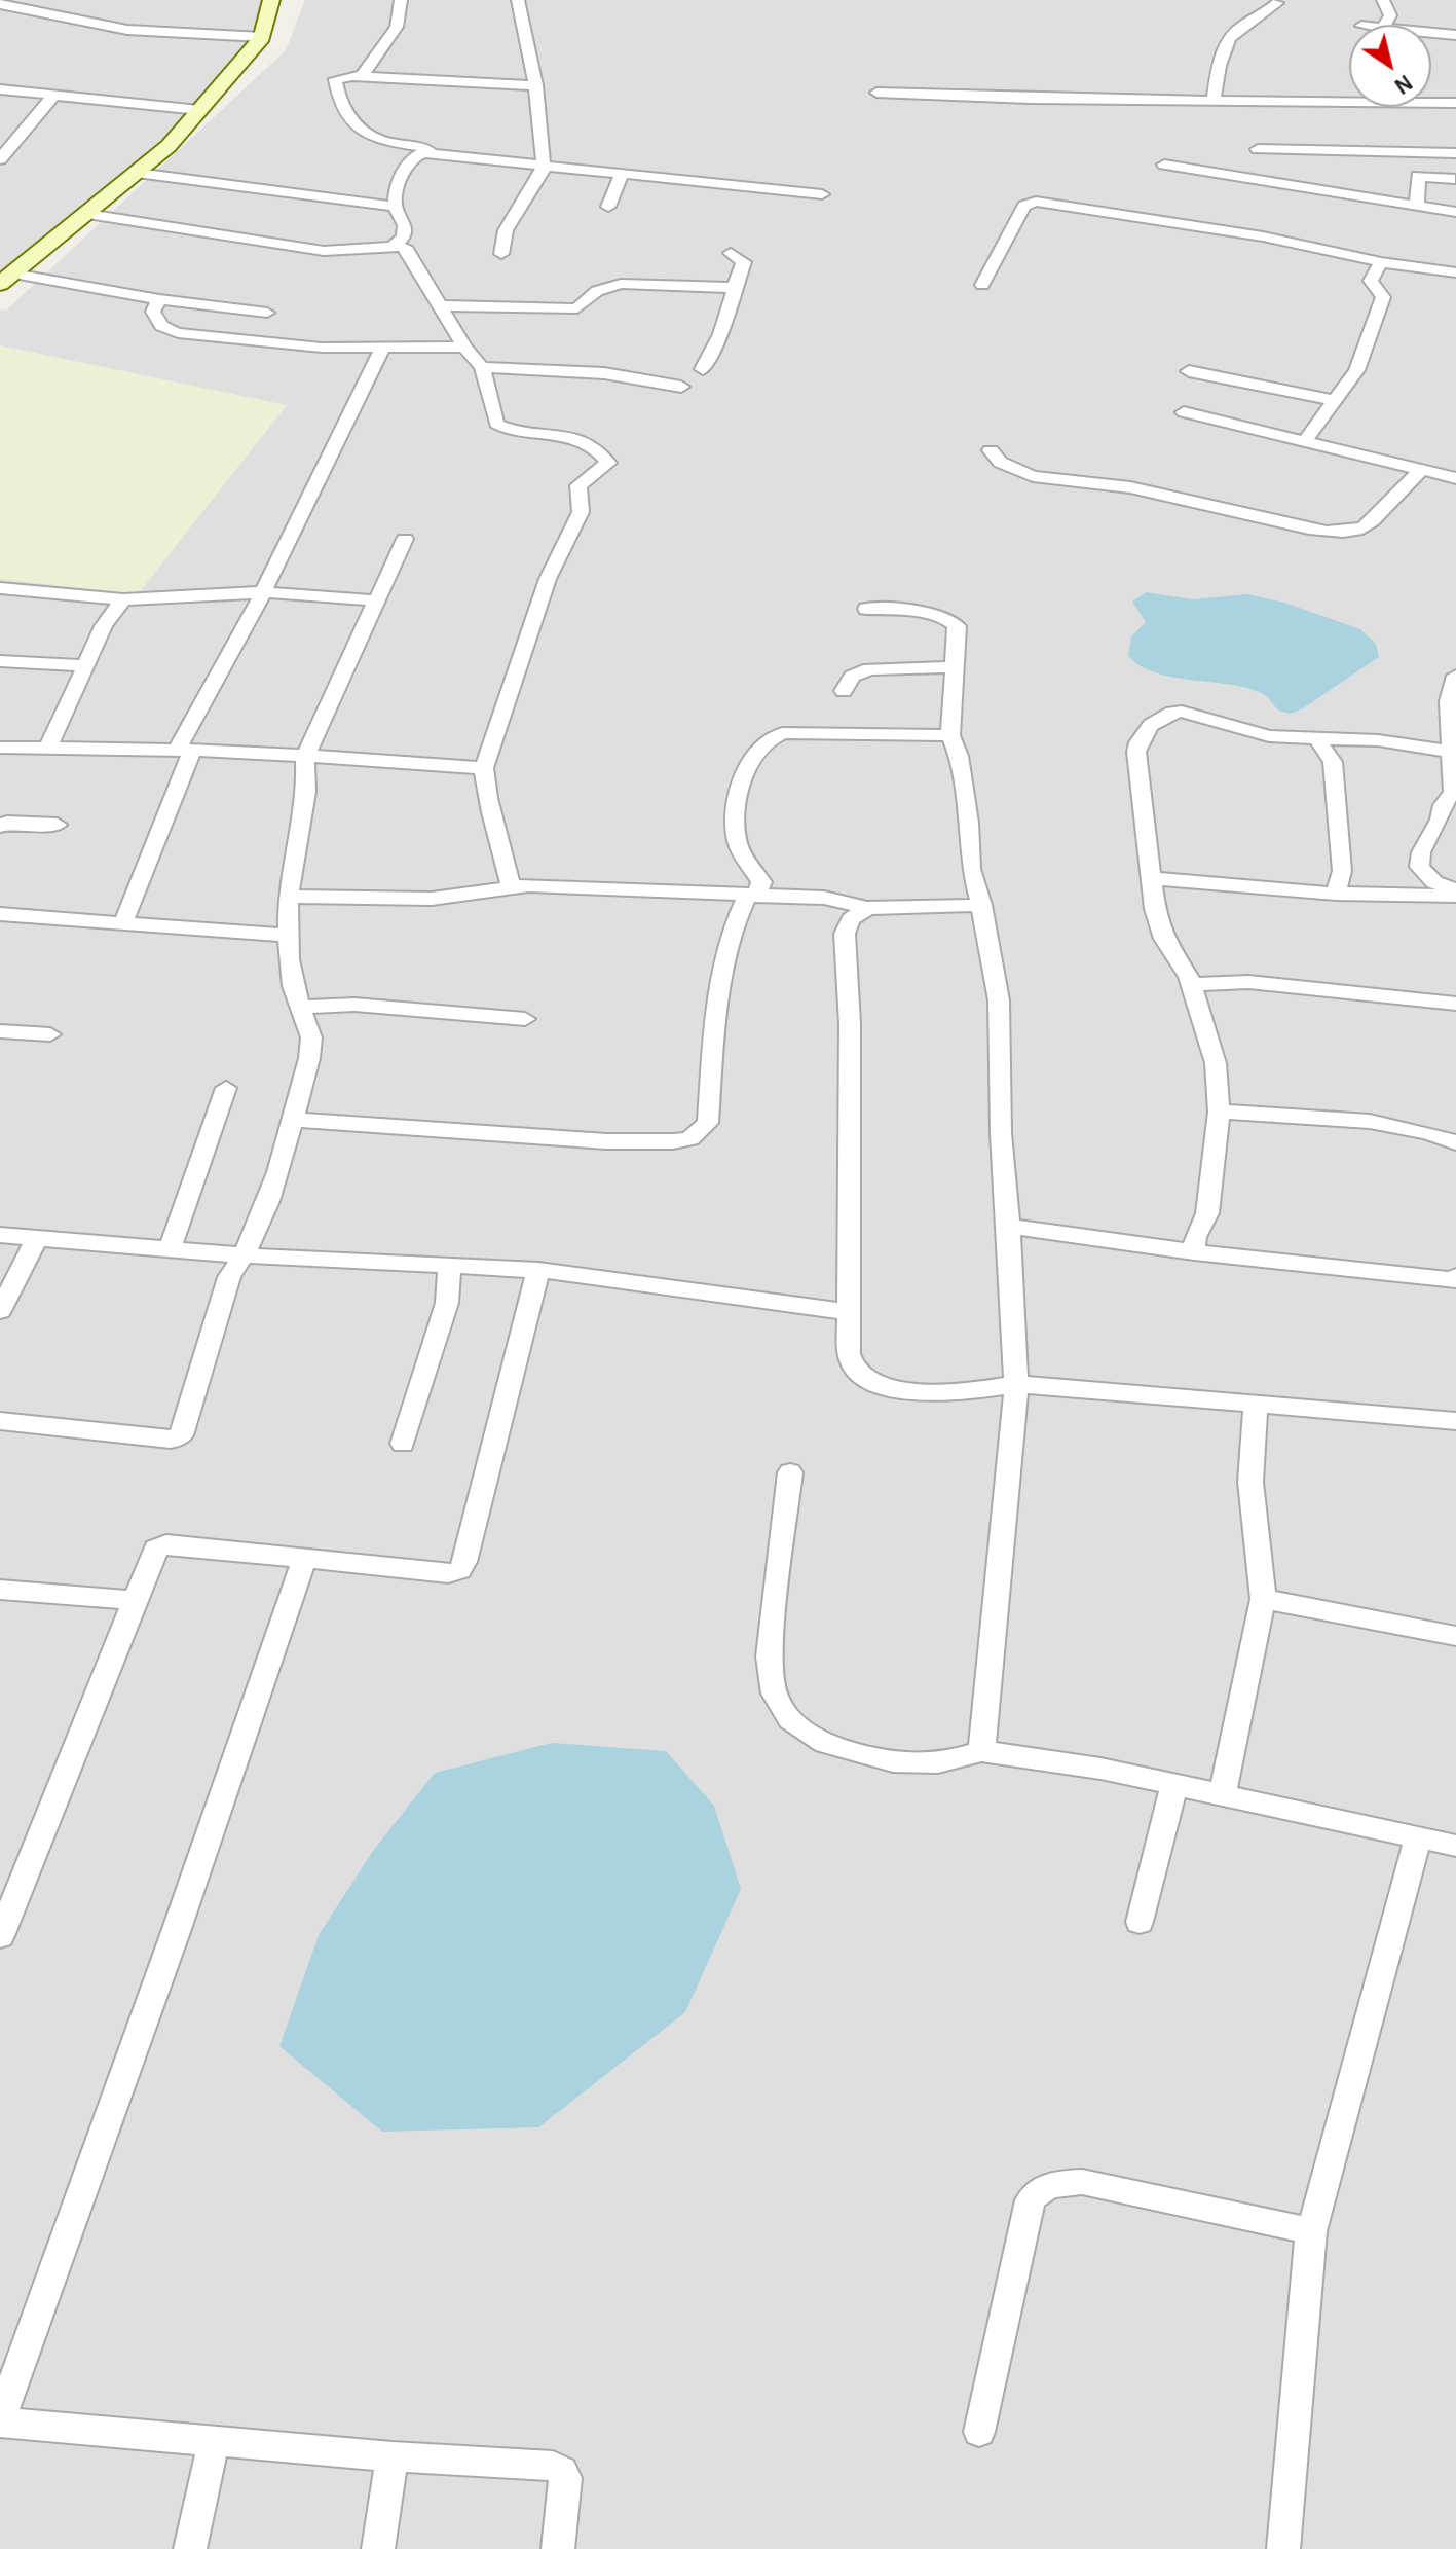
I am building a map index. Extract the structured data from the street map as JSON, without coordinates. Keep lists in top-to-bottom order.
{
  "north": "bottom right"
}
